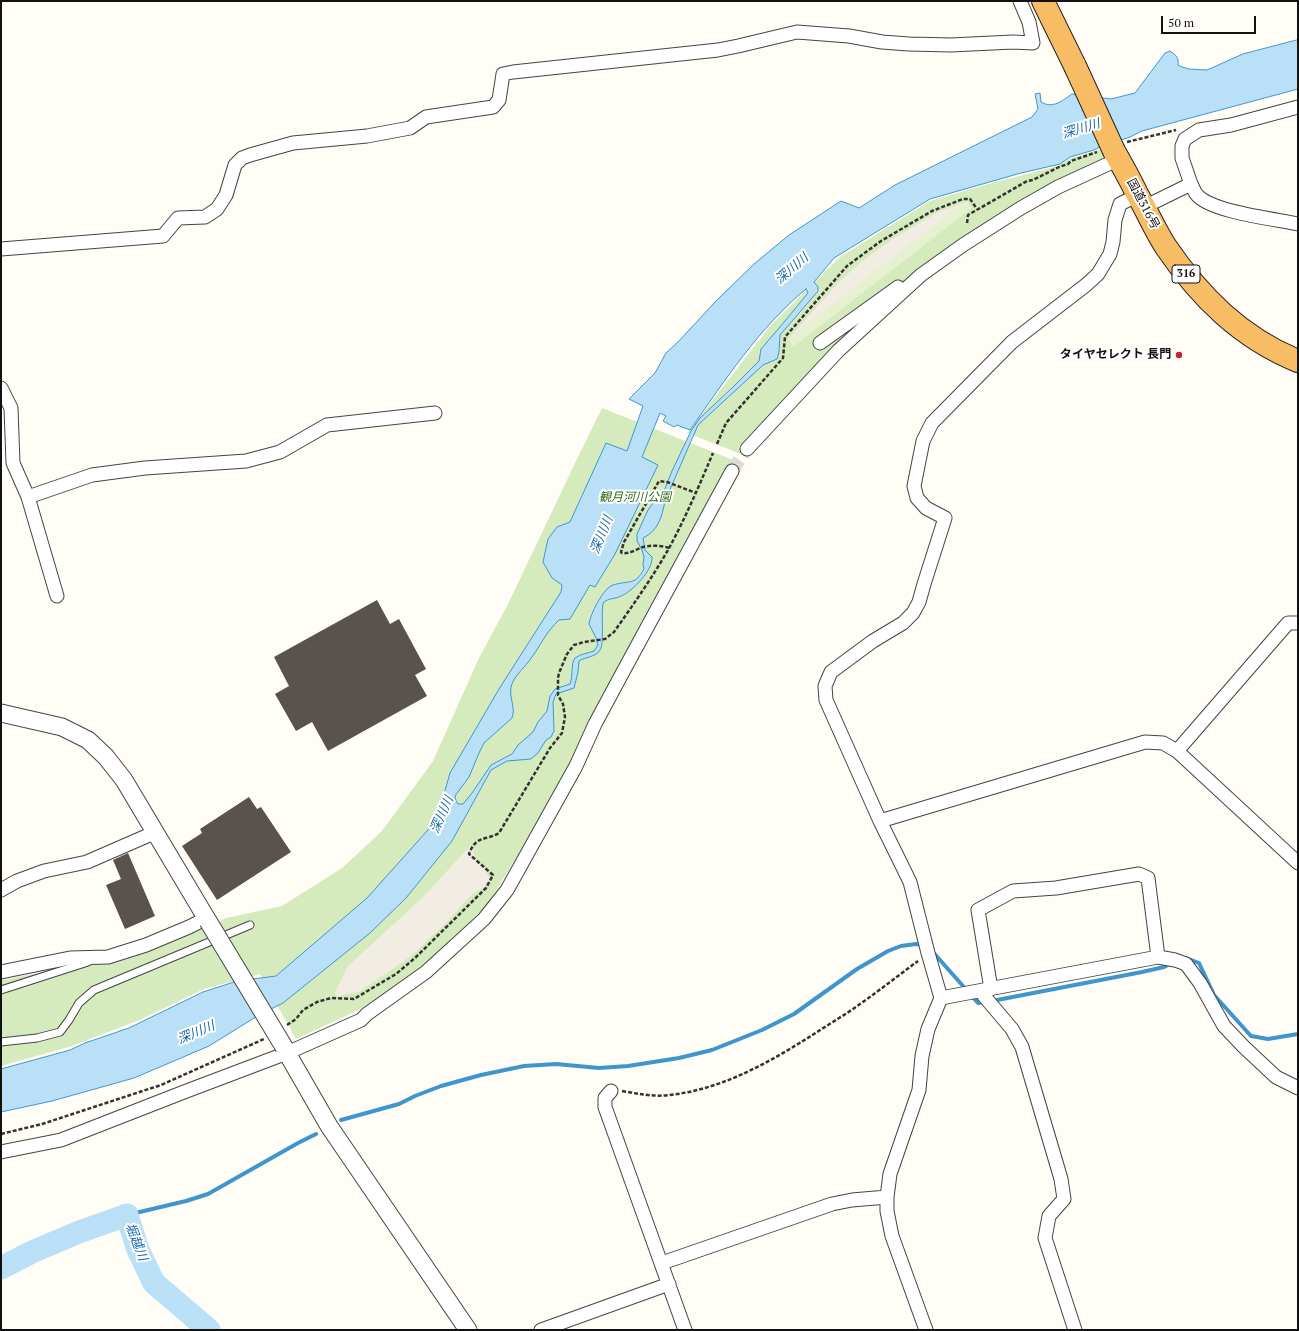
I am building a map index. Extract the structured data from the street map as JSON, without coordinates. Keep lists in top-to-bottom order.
{
  "streets": {
    "highway": ["国道316号", "316"]
  },
  "water": ["深川川", "堀越川"],
  "parks": ["観月河川公園"],
  "places": ["タイヤセレクト 長門"],
  "scale_bar": "50 m"
}
